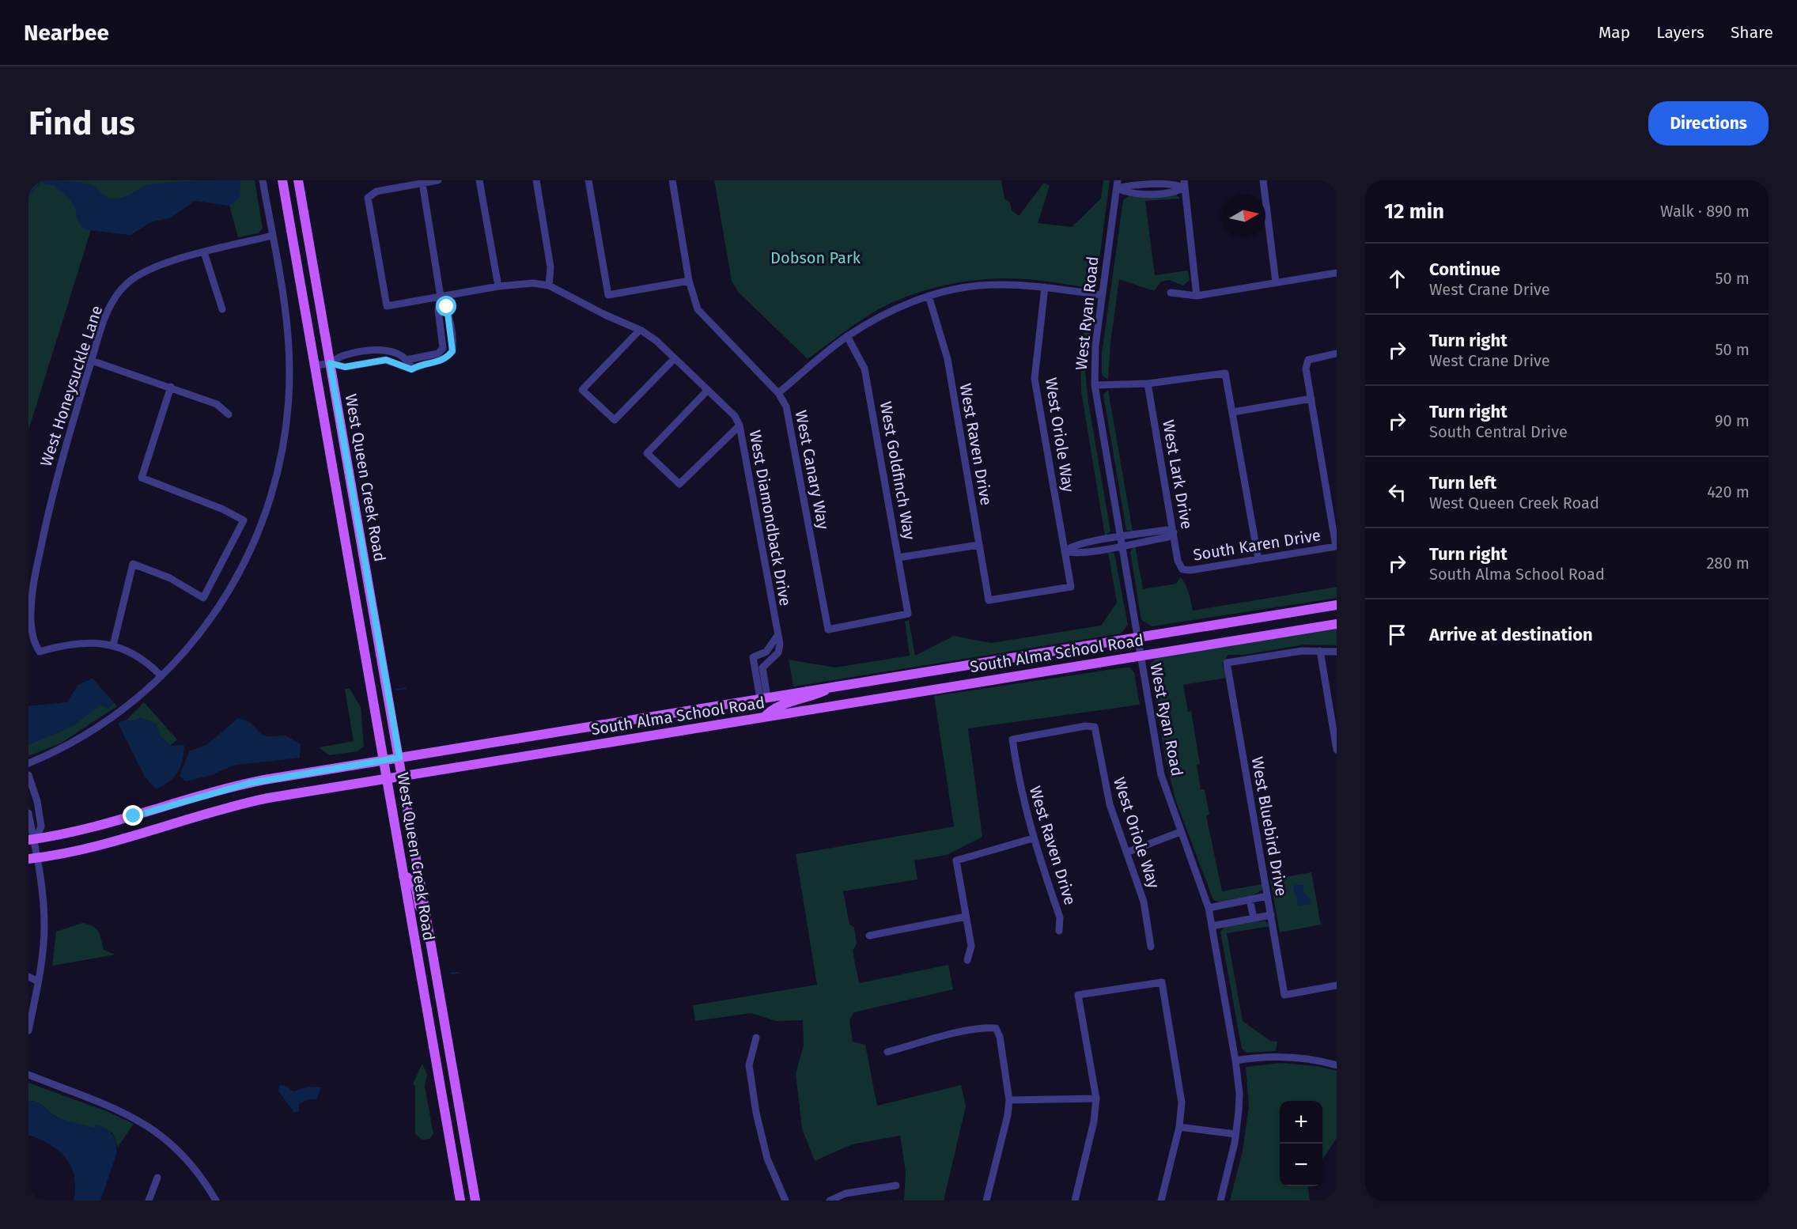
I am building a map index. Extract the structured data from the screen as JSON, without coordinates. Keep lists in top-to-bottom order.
{
  "streets": {
    "main road": ["West Queen Creek Road", "South Alma School Road"],
    "street": [
      "West Ryan Road",
      "West Honeysuckle Lane",
      "West Oriole Way",
      "West Raven Drive",
      "West Canary Way",
      "West Goldfinch Way",
      "West Lark Drive",
      "West Diamondback Drive",
      "South Karen Drive",
      "West Bluebird Drive"
    ]
  },
  "crossings": [
    ["West Ryan Road", "South Alma School Road"],
    ["West Oriole Way", "West Raven Drive"],
    ["West Canary Way", "West Goldfinch Way"],
    ["West Lark Drive", "South Karen Drive"],
    ["West Queen Creek Road", "South Alma School Road"],
    ["West Diamondback Drive", "South Alma School Road"]
  ],
  "parks": ["Dobson Park"],
  "north": "right",
  "page": {
    "header": "Nearbee",
    "nav": ["Map", "Layers", "Share"],
    "buttons": "Directions",
    "title": "Find us",
    "heading": ["12 min", "Walk · 890 m"],
    "list": [
      ["Continue", "West Crane Drive", "50 m"],
      ["Turn right", "West Crane Drive", "50 m"],
      ["Turn right", "South Central Drive", "90 m"],
      ["Turn left", "West Queen Creek Road", "420 m"],
      ["Turn right", "South Alma School Road", "280 m"],
      "Arrive at destination"
    ],
    "map_buttons": ["+", "−"]
  }
}
